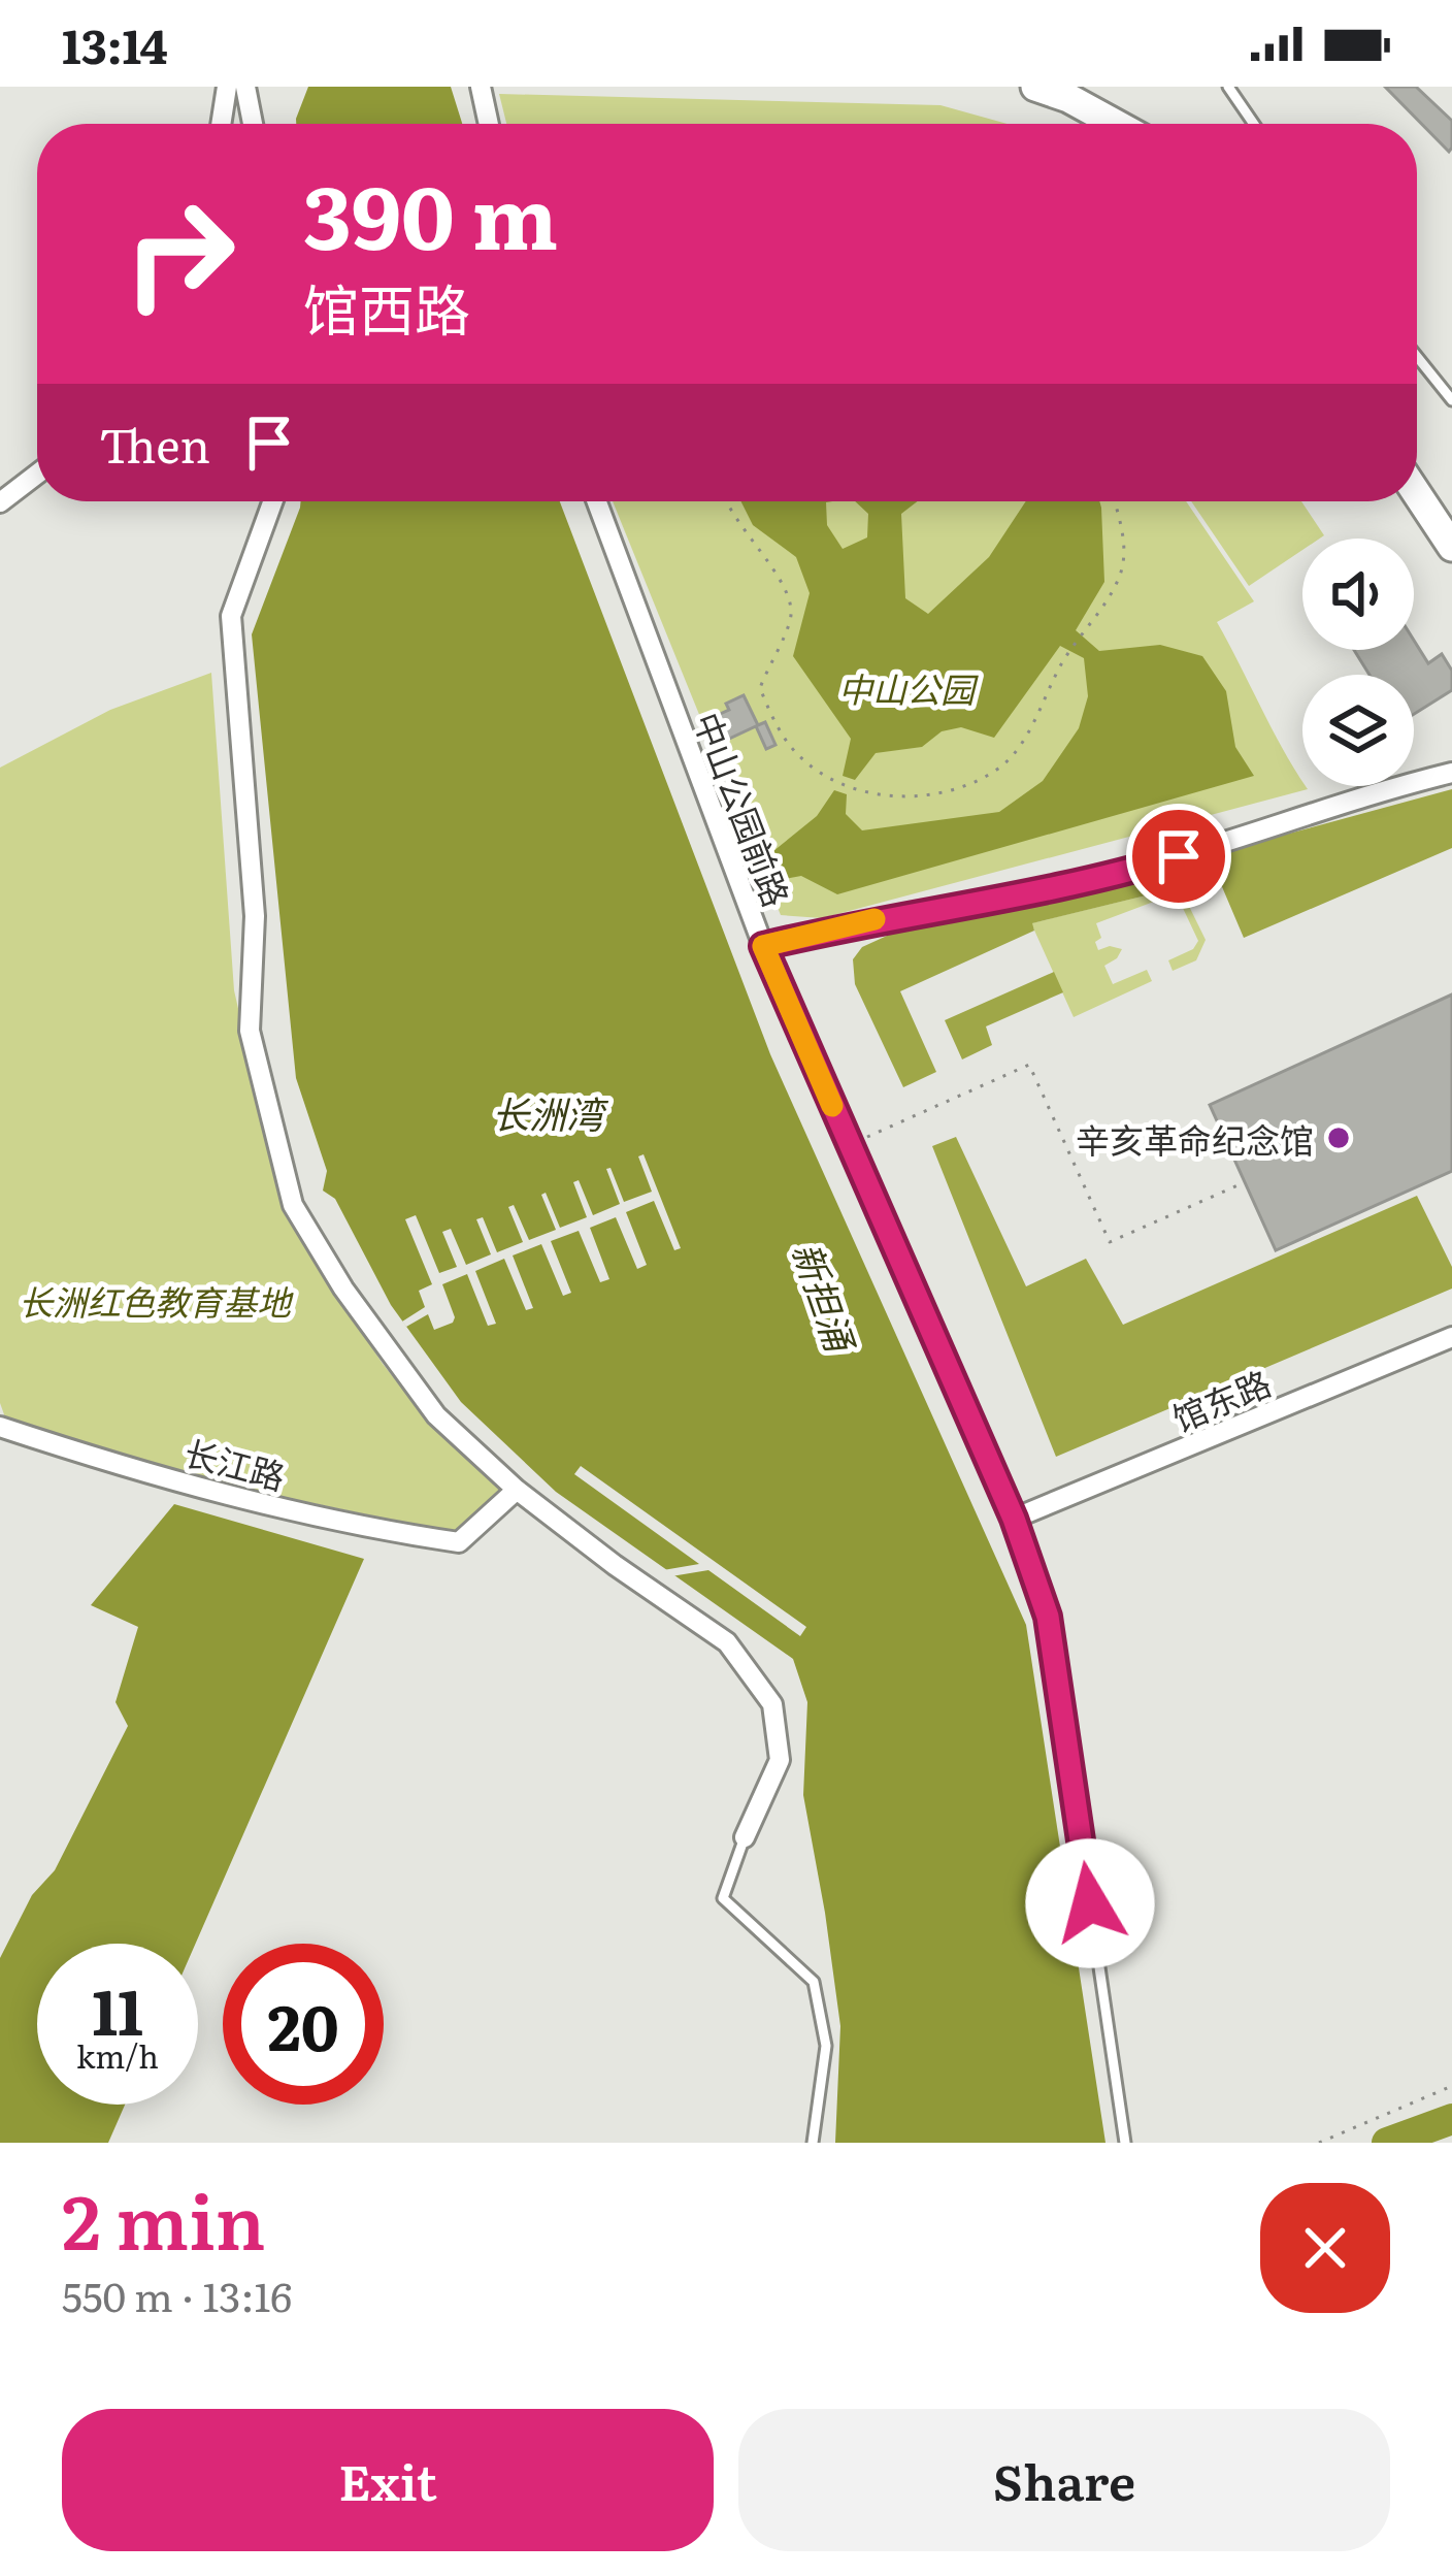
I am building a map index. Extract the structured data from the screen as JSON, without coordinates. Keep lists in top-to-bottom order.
{
  "streets": {
    "street": ["中山公园前路", "馆东路", "长江路"]
  },
  "crossings": [
    ["中山公园前路", "馆东路"]
  ],
  "water": ["长洲湾", "新担涌"],
  "parks": ["中山公园", "长洲红色教育基地"],
  "places": ["辛亥革命纪念馆"],
  "page": {
    "status": "13:14",
    "turn": ["390 m", "馆西路"],
    "then": "Then",
    "speed": "11 km/h",
    "limit": "20",
    "heading": ["2 min", "550 m · 13:16"],
    "buttons": ["Exit", "Share"]
  }
}
